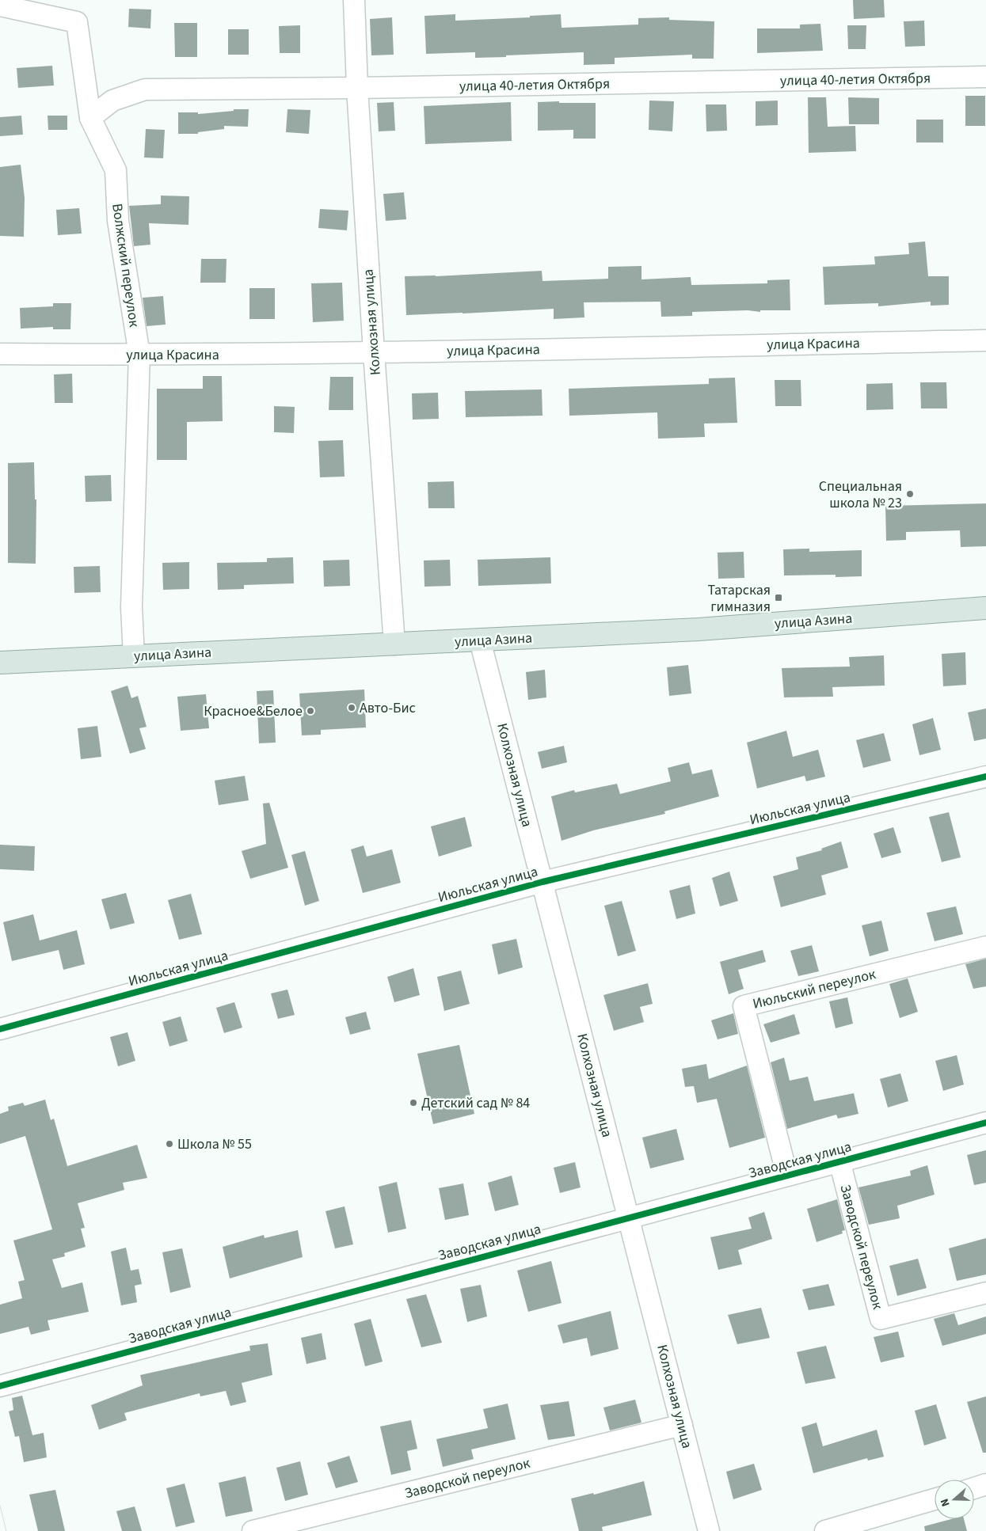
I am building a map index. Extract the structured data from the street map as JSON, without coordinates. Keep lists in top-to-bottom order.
{
  "streets": {
    "main road": ["улица Азина"],
    "street": [
      "улица 40-летия Октября",
      "Волжский переулок",
      "Колхозная улица",
      "улица Красина",
      "Июльская улица",
      "Июльский переулок",
      "Заводская улица",
      "Заводской переулок"
    ]
  },
  "crossings": [
    ["улица 40-летия Октября", "Волжский переулок"],
    ["улица 40-летия Октября", "Колхозная улица"],
    ["Волжский переулок", "улица Красина"],
    ["Волжский переулок", "улица Азина"],
    ["Колхозная улица", "улица Красина"],
    ["Колхозная улица", "улица Азина"],
    ["Колхозная улица", "Июльская улица"],
    ["Колхозная улица", "Заводская улица"],
    ["Колхозная улица", "Заводской переулок"],
    ["Июльский переулок", "Заводская улица"],
    ["Заводская улица", "Заводской переулок"]
  ],
  "places": {
    "other": [
      "Специальная школа № 23",
      "Авто-Бис",
      "Красное&Белое",
      "Детский сад № 84",
      "Школа № 55"
    ],
    "transit": ["Татарская гимназия"]
  },
  "north": "left"
}
